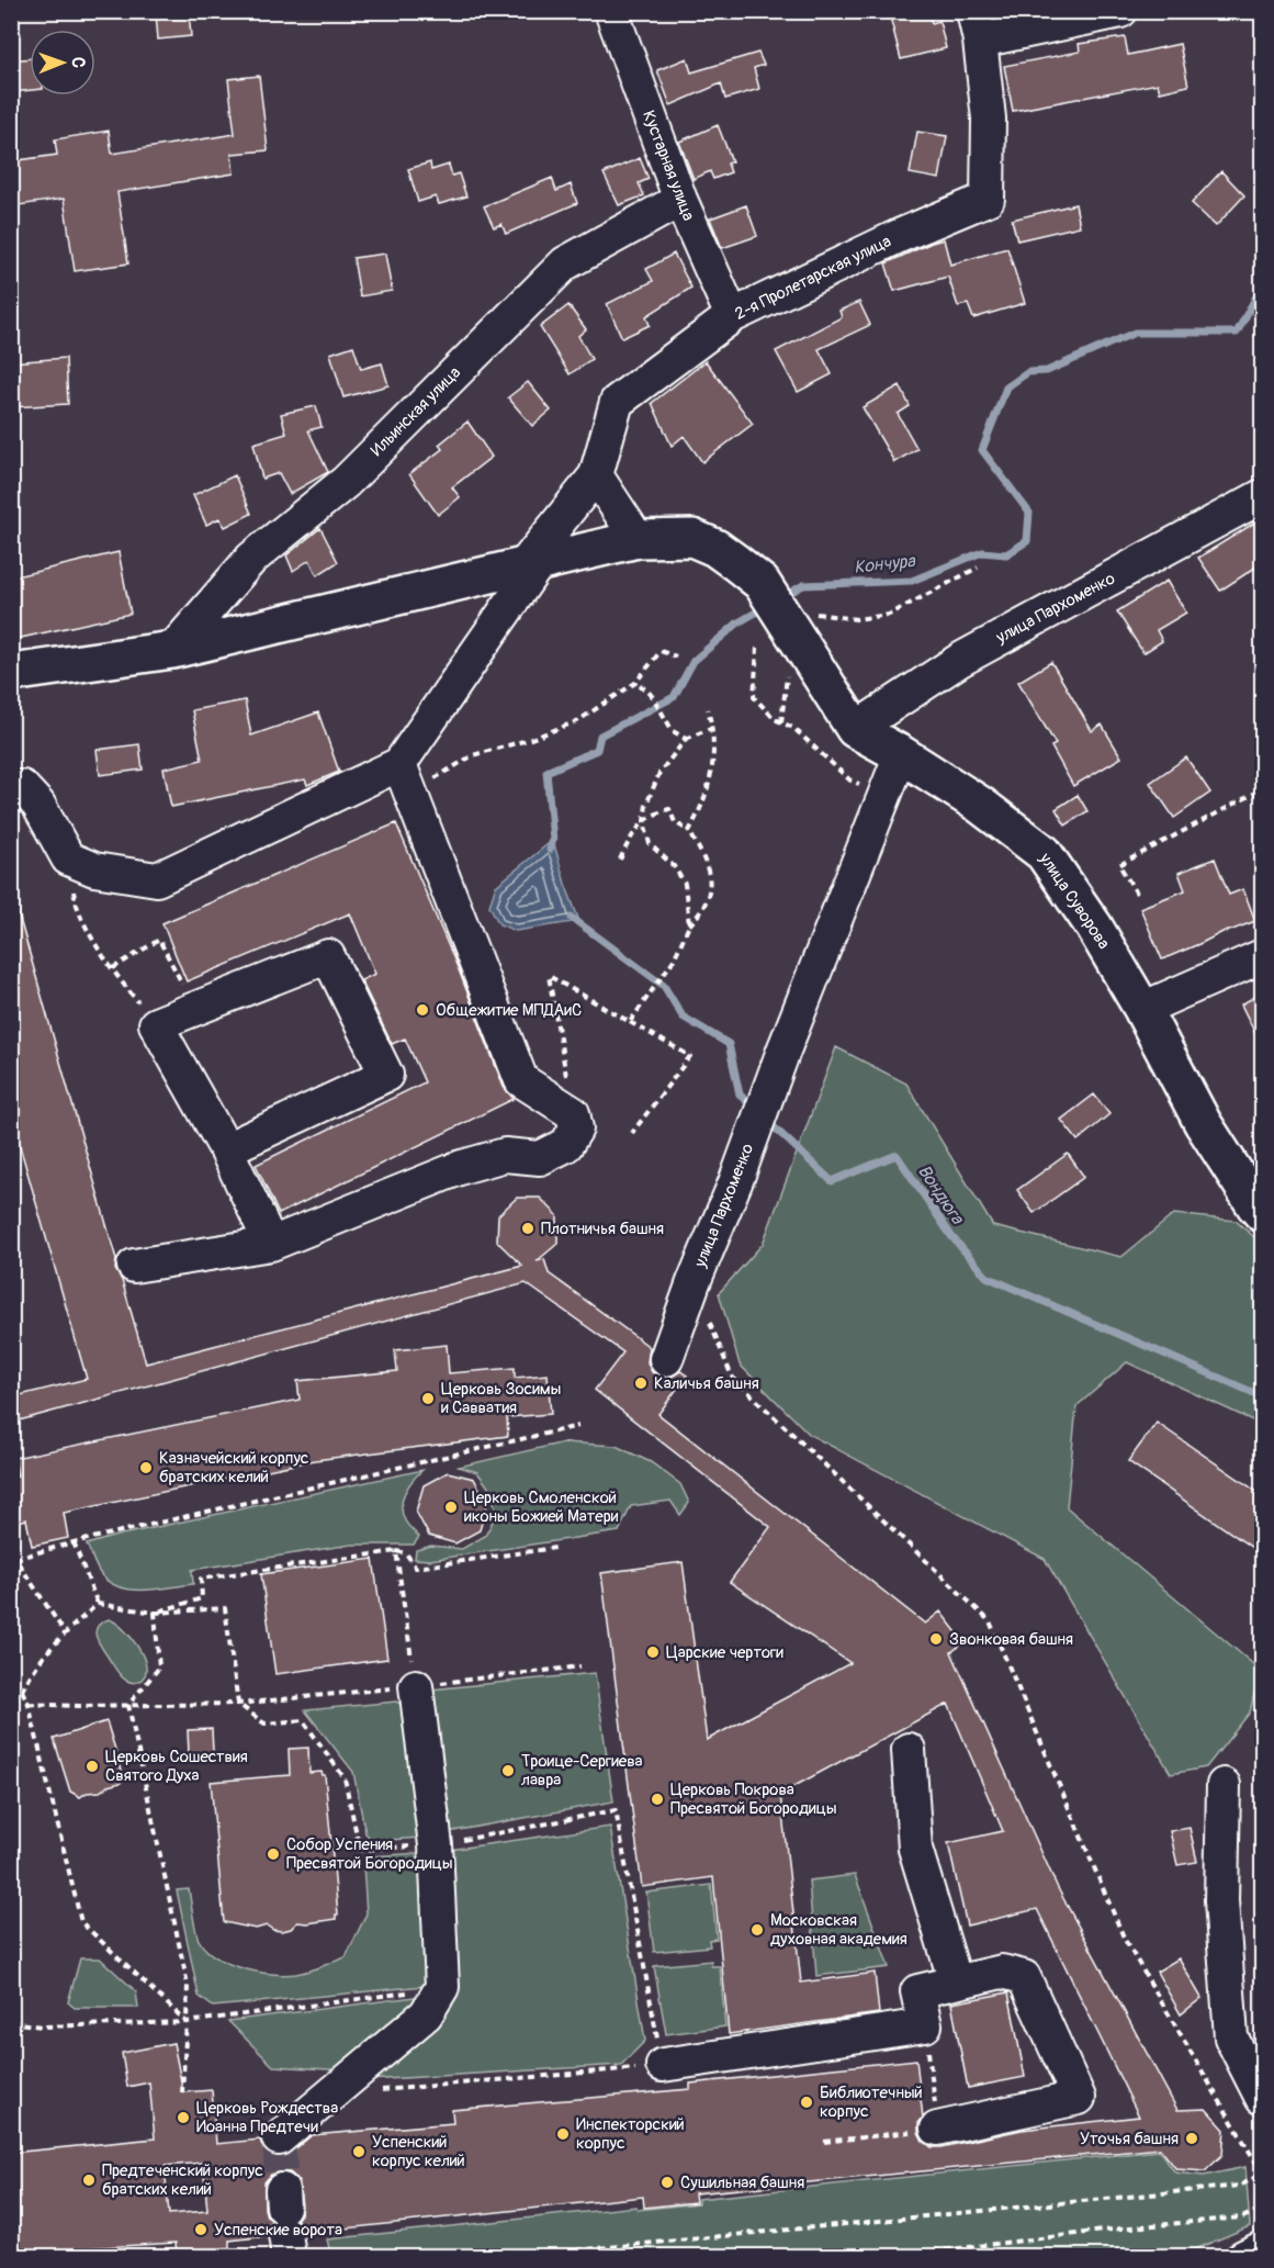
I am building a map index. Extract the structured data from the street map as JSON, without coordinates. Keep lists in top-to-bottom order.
{
  "streets": {
    "main road": ["улица Суворова"],
    "street": [
      "Кустарная улица",
      "2-я Пролетарская улица",
      "Ильинская улица",
      "улица Пархоменко"
    ]
  },
  "crossings": [
    ["Кустарная улица", "2-я Пролетарская улица"],
    ["Кустарная улица", "Ильинская улица"],
    ["улица Пархоменко", "улица Суворова"]
  ],
  "water": ["Кончура", "Вондюга"],
  "places": [
    "Общежитие МПДАиС",
    "Плотничья башня",
    "Каличья башня",
    "Церковь Зосимы и Савватия",
    "Казначейский корпус братских келий",
    "Церковь Смоленской иконы Божией Матери",
    "Звонковая башня",
    "Царские чертоги",
    "Церковь Сошествия Святого Духа",
    "Троице-Сергиева лавра",
    "Церковь Покрова Пресвятой Богородицы",
    "Собор Успения Пресвятой Богородицы",
    "Московская духовная академия",
    "Библиотечный корпус",
    "Церковь Рождества Иоанна Предтечи",
    "Инспекторский корпус",
    "Уточья башня",
    "Успенский корпус келий",
    "Предтеченский корпус братских келий",
    "Сушильная башня",
    "Успенские ворота"
  ],
  "north": "right"
}
